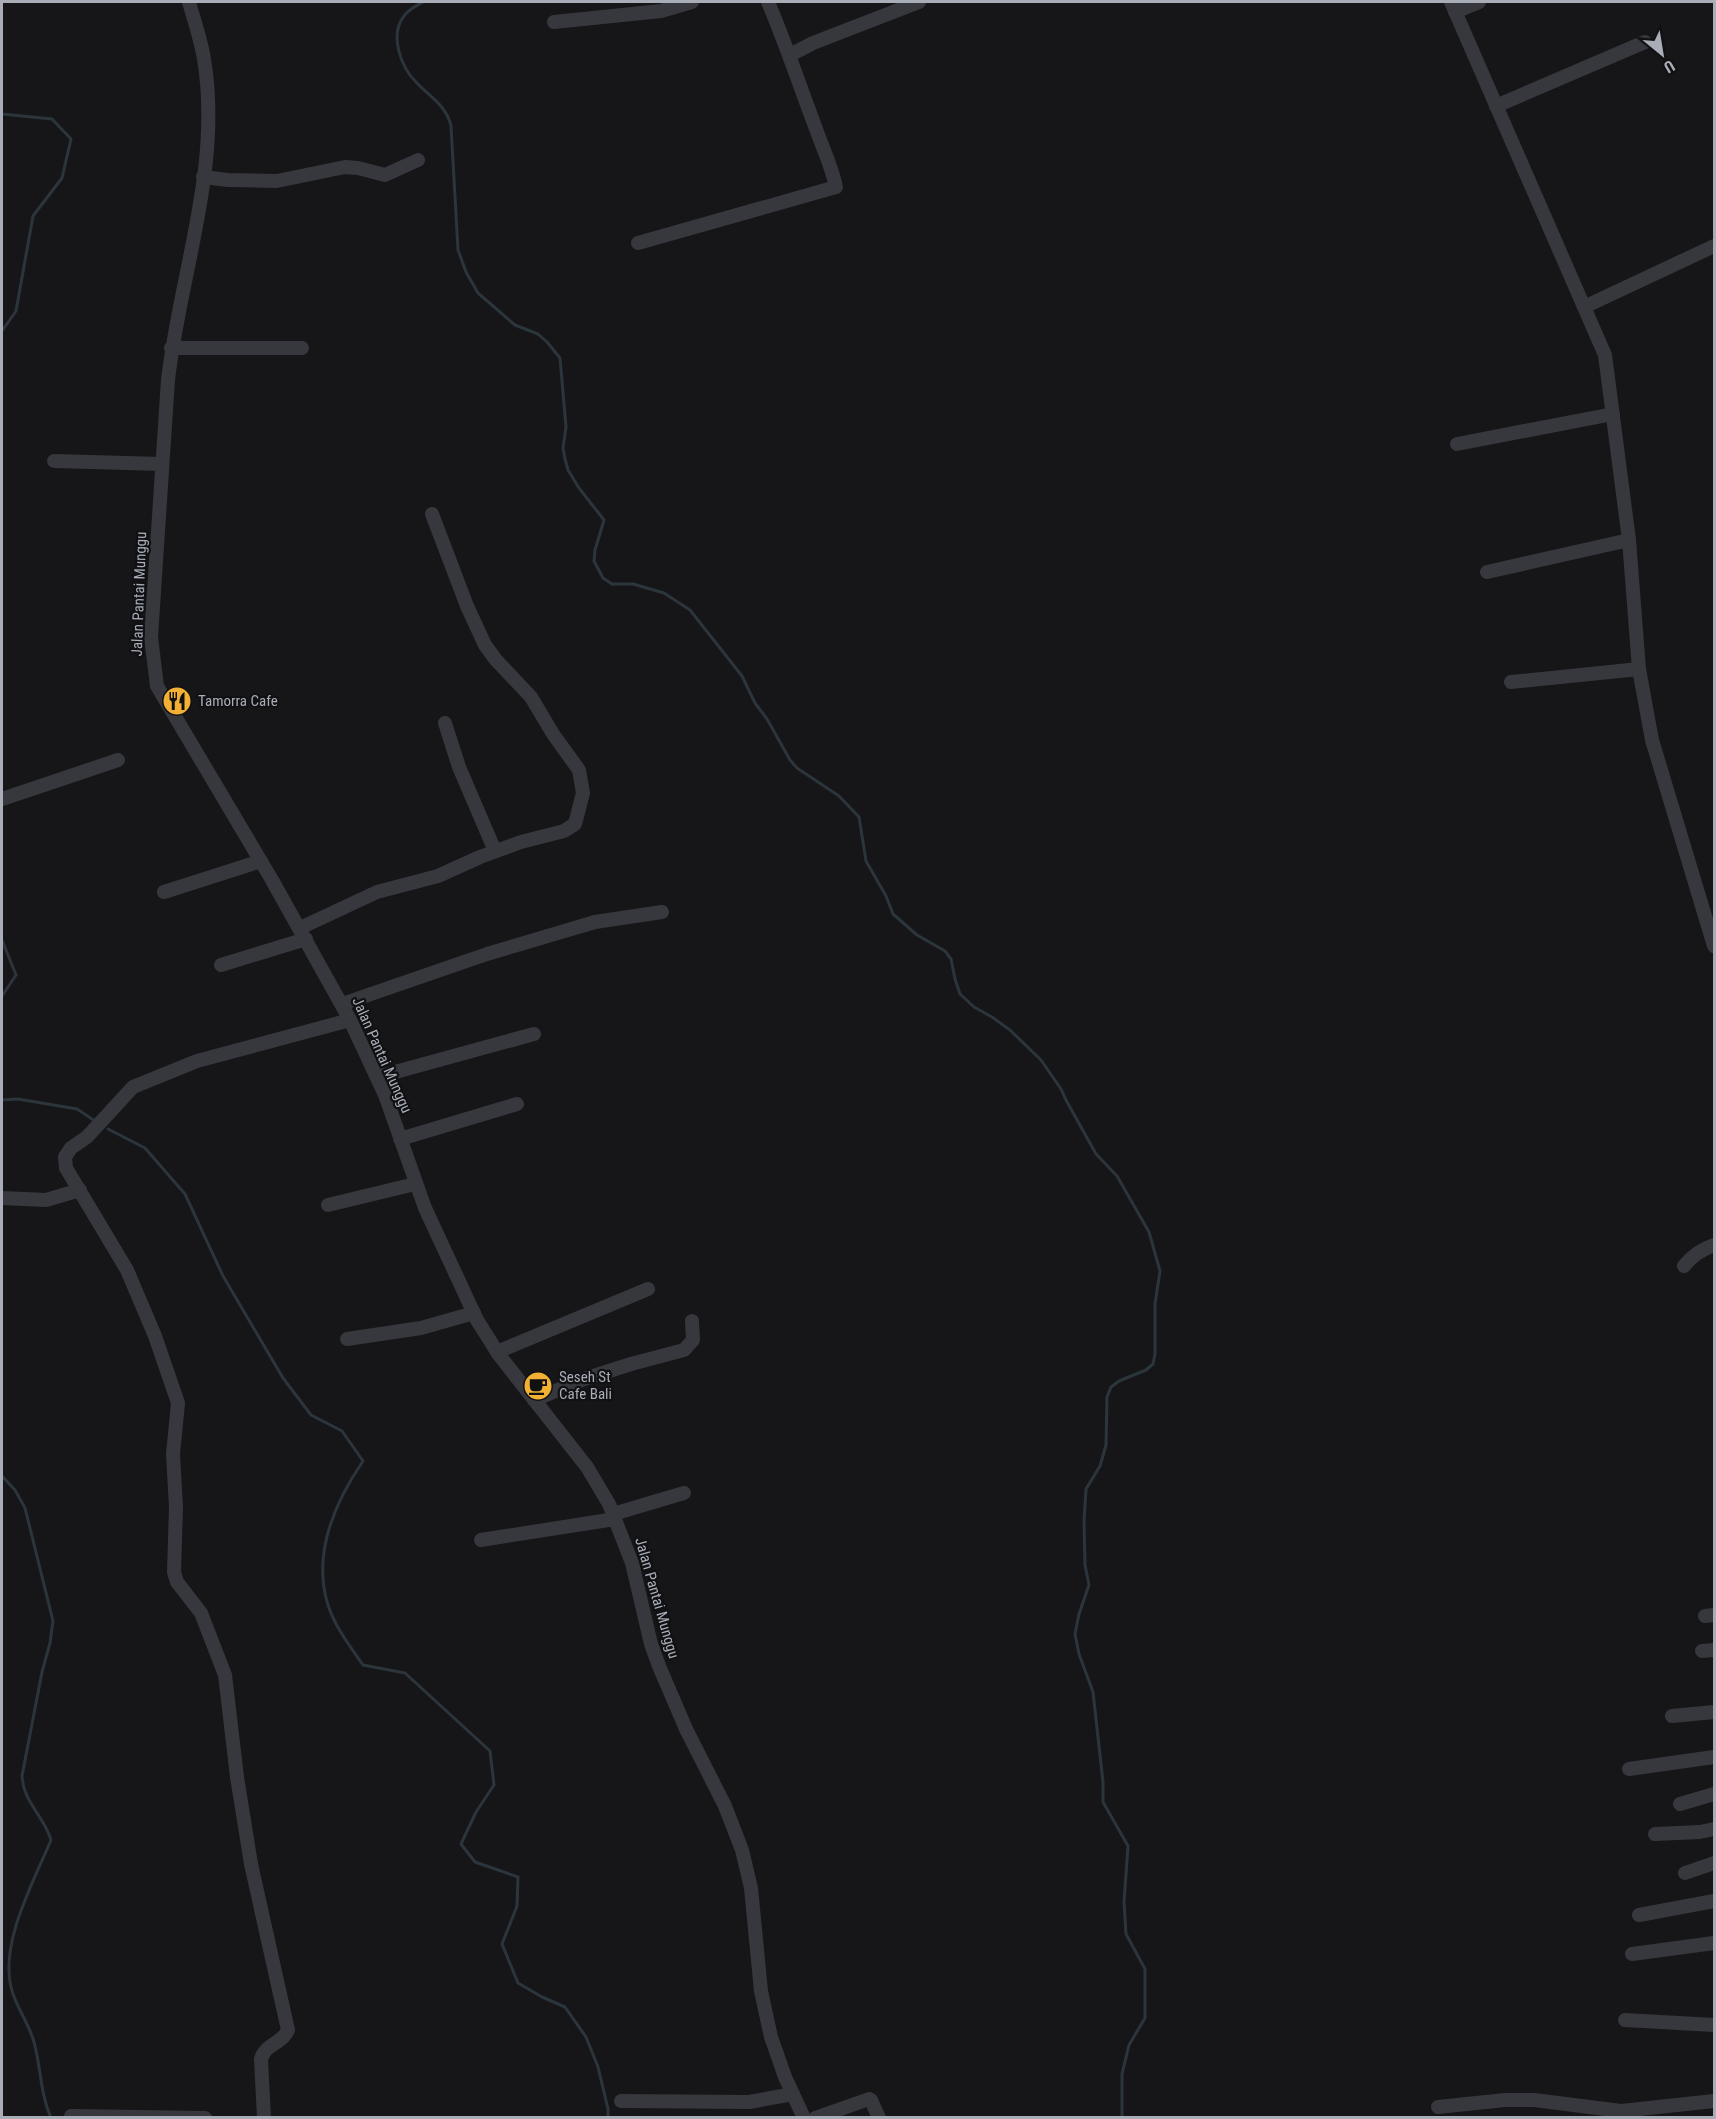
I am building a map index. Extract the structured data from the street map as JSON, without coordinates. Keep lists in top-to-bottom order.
{
  "streets": {
    "street": ["Jalan Pantai Munggu"]
  },
  "places": {
    "restaurant": ["Tamorra Cafe"],
    "cafe": ["Seseh St Cafe Bali"]
  },
  "north": "bottom right"
}
